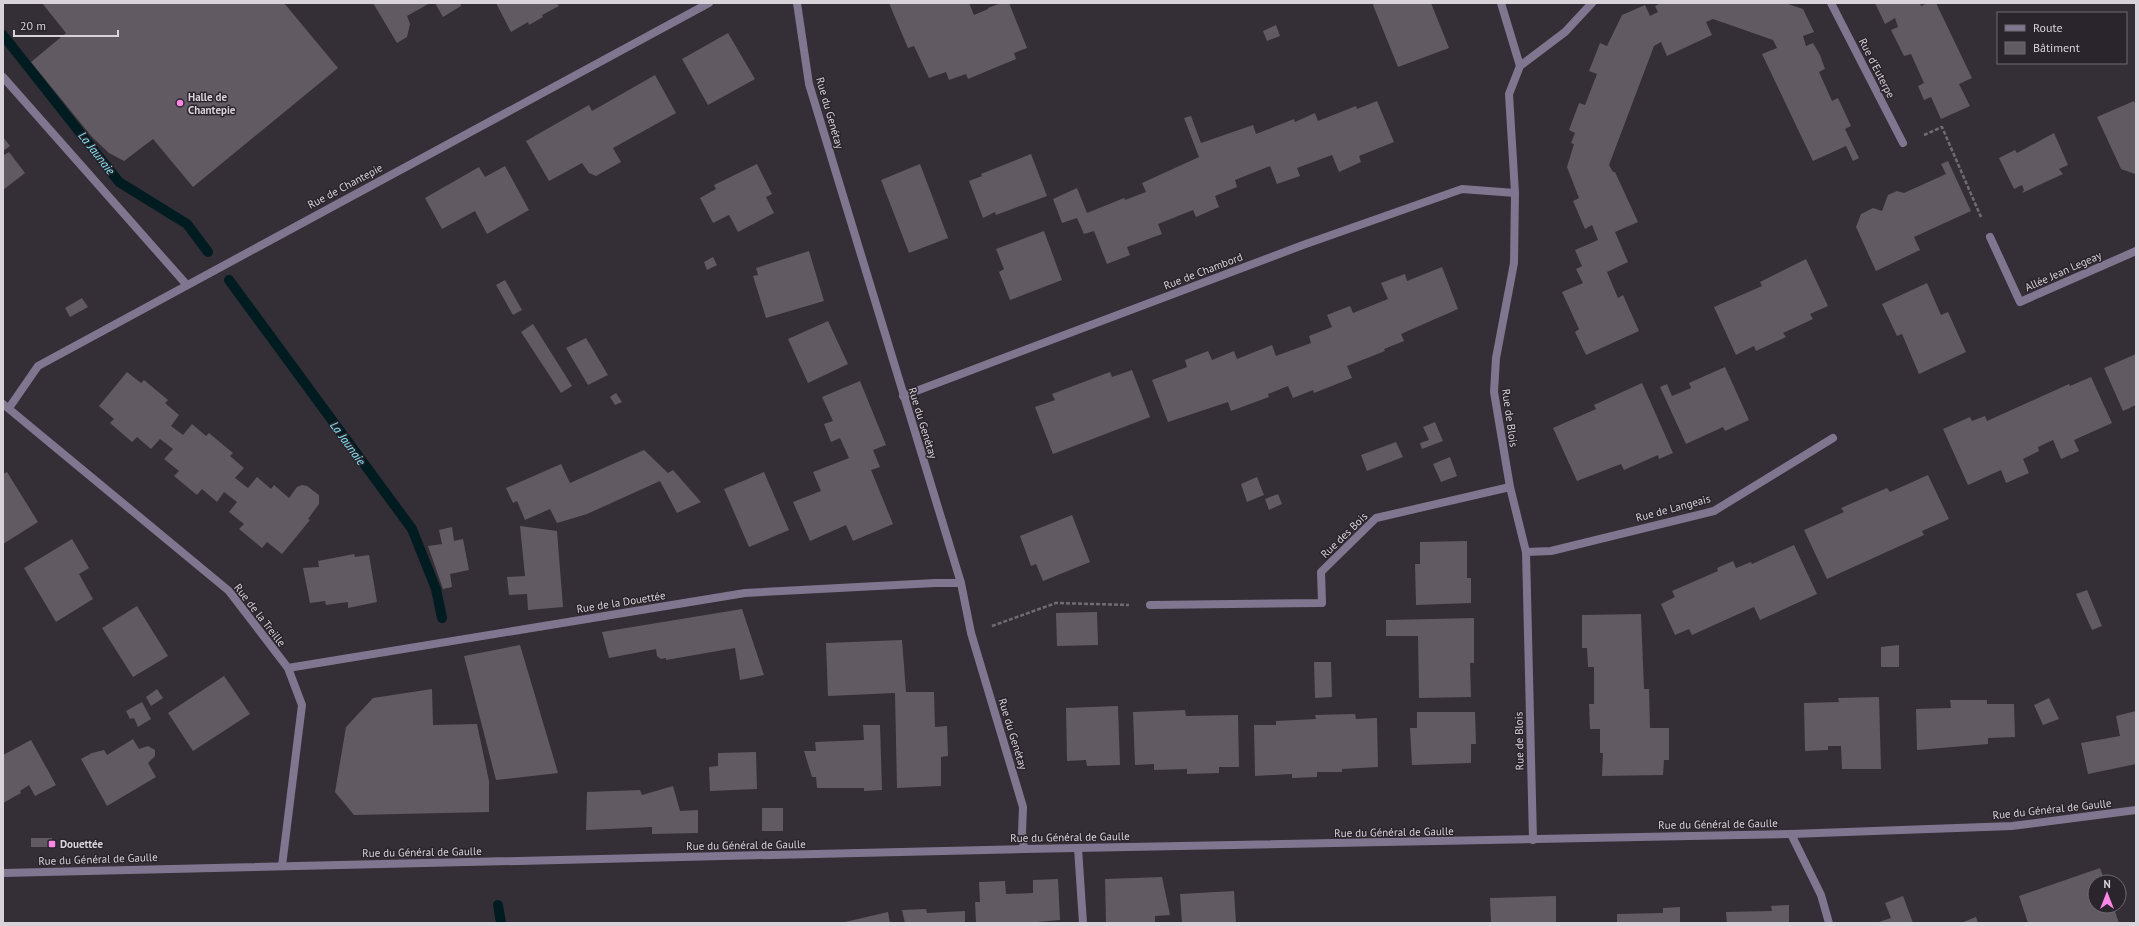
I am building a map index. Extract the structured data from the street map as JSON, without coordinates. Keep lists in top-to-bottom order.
{
  "streets": {
    "street": [
      "Rue d'Euterpe",
      "Rue du Genétay",
      "Rue de Chantepie",
      "Rue de Chambord",
      "Allée Jean Legeay",
      "Rue de Blois",
      "Rue de Langeais",
      "Rue des Bois",
      "Rue de la Douettée",
      "Rue de la Treille",
      "Rue du Général de Gaulle"
    ]
  },
  "crossings": [
    ["Rue du Genétay", "Rue de Chambord"],
    ["Rue du Genétay", "Rue de la Douettée"],
    ["Rue du Genétay", "Rue du Général de Gaulle"],
    ["Rue de Chantepie", "Rue de la Treille"],
    ["Rue de Chambord", "Rue de Blois"],
    ["Rue de Blois", "Rue de Langeais"],
    ["Rue de Blois", "Rue des Bois"],
    ["Rue de Blois", "Rue du Général de Gaulle"],
    ["Rue de la Douettée", "Rue de la Treille"],
    ["Rue de la Treille", "Rue du Général de Gaulle"]
  ],
  "water": ["La Jaunaie"],
  "places": {
    "other": ["Halle de Chantepie"],
    "transit": ["Douettée"]
  },
  "legend": ["Route", "Bâtiment"],
  "scale_bar": "20 m",
  "north": "top"
}
